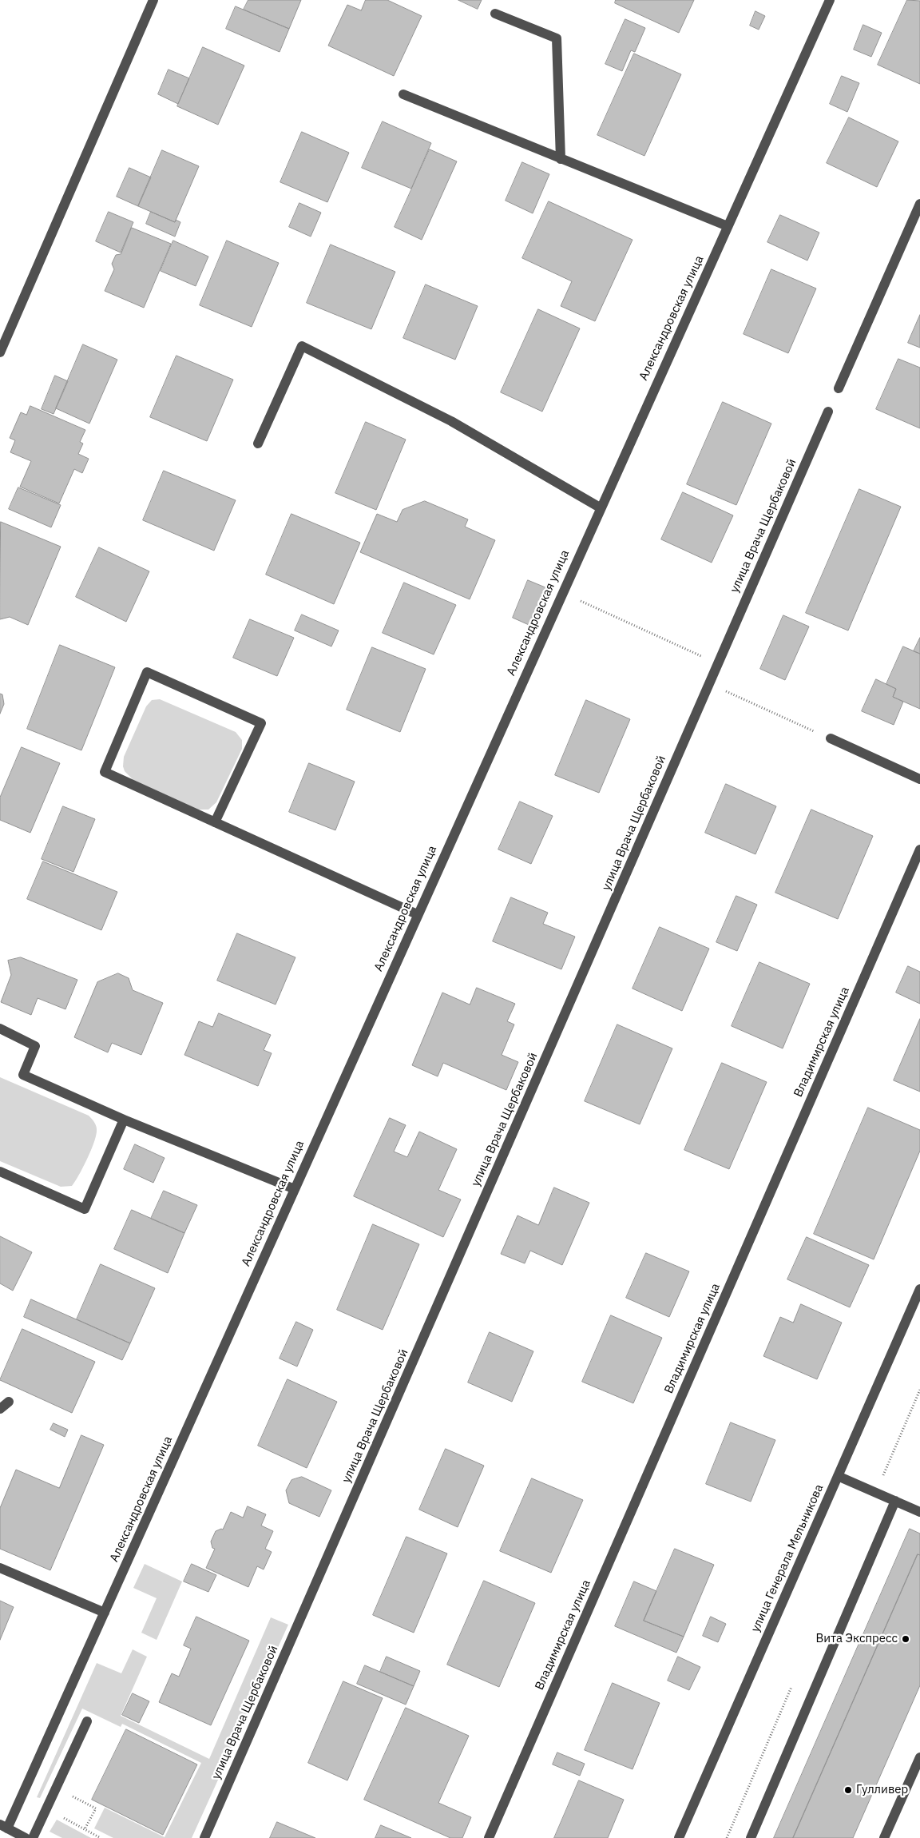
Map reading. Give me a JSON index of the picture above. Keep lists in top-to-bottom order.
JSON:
{
  "streets": {
    "street": [
      "Александровская улица",
      "улица Врача Щербаковой",
      "Владимирская улица",
      "улица Генерала Мельникова"
    ]
  },
  "places": ["Вита Экспресс", "Гулливер"]
}
